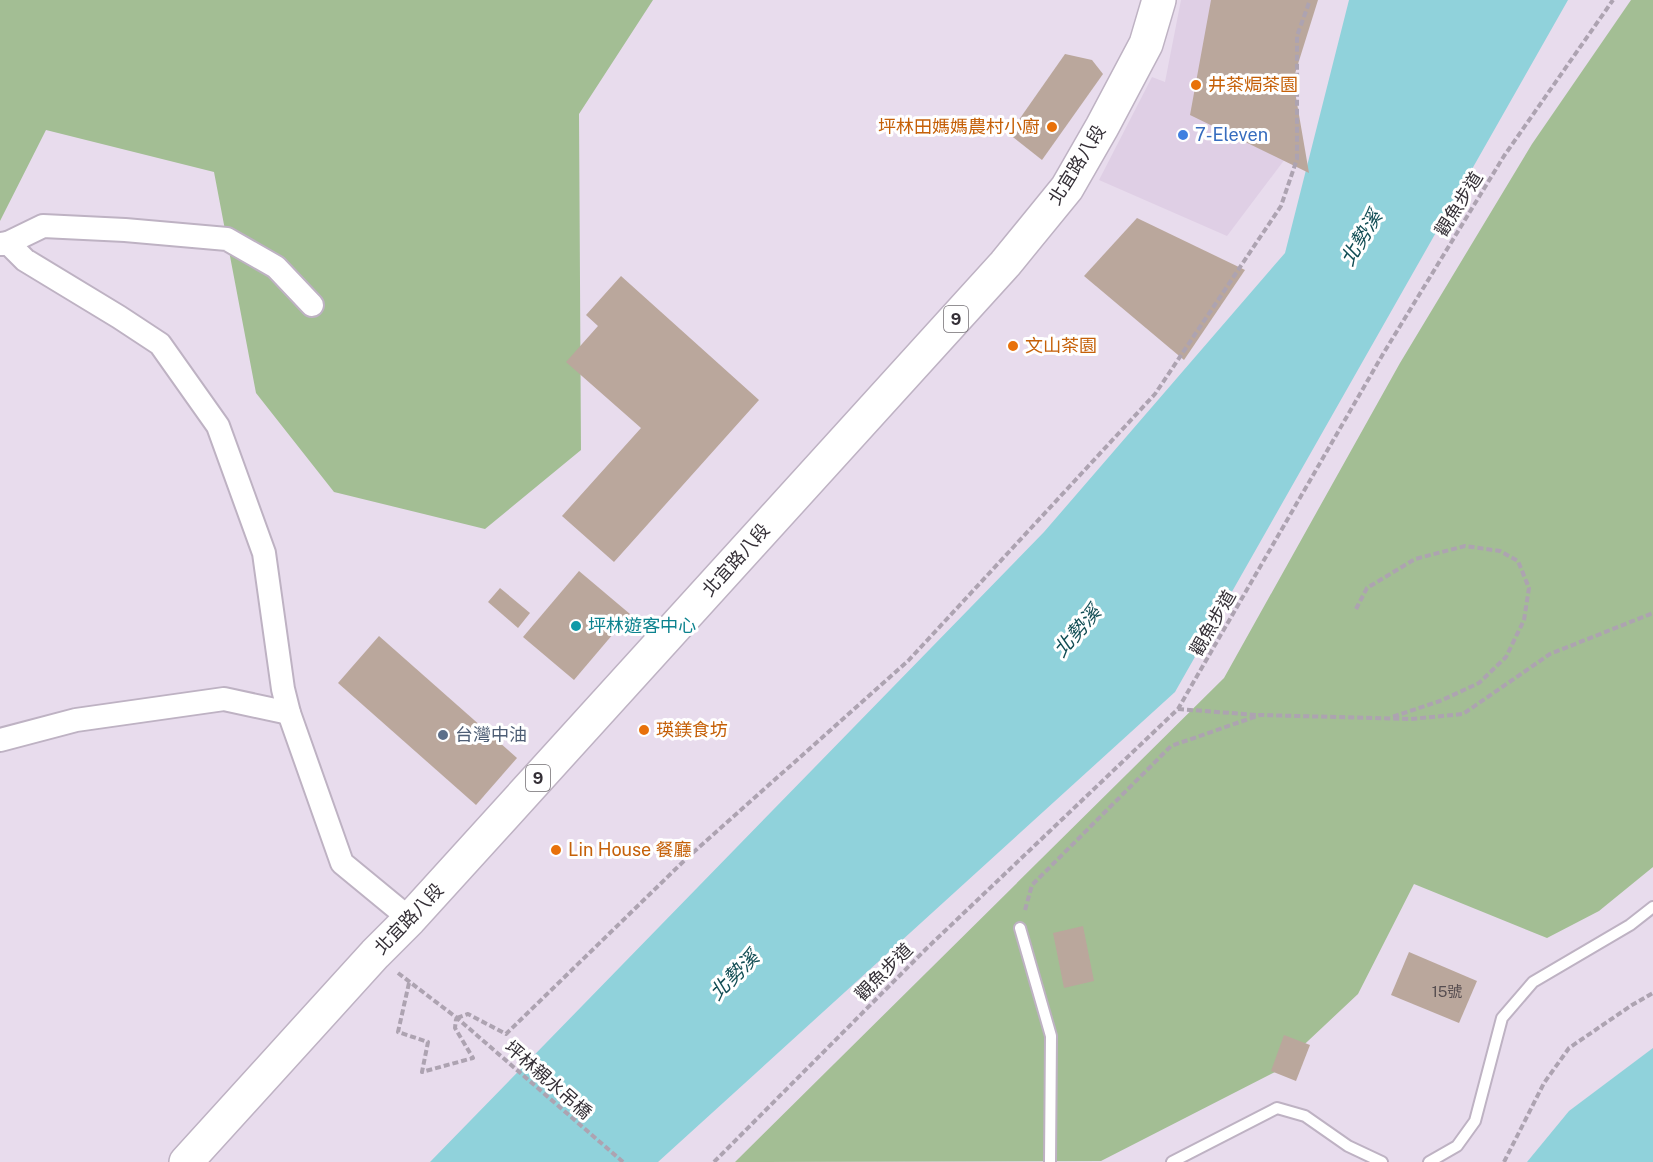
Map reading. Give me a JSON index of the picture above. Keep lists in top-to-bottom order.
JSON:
{
  "streets": {
    "main road": ["北宜路八段", "9"],
    "path": ["觀魚步道", "坪林親水吊橋"]
  },
  "crossings": [
    ["北宜路八段", "坪林親水吊橋"]
  ],
  "water": ["北勢溪"],
  "places": [
    "井茶焗茶園",
    "坪林田媽媽農村小廚",
    "7-Eleven",
    "文山茶園",
    "坪林遊客中心",
    "瑛鎂食坊",
    "台灣中油",
    "Lin House 餐廳"
  ],
  "house_numbers": ["15號"]
}
